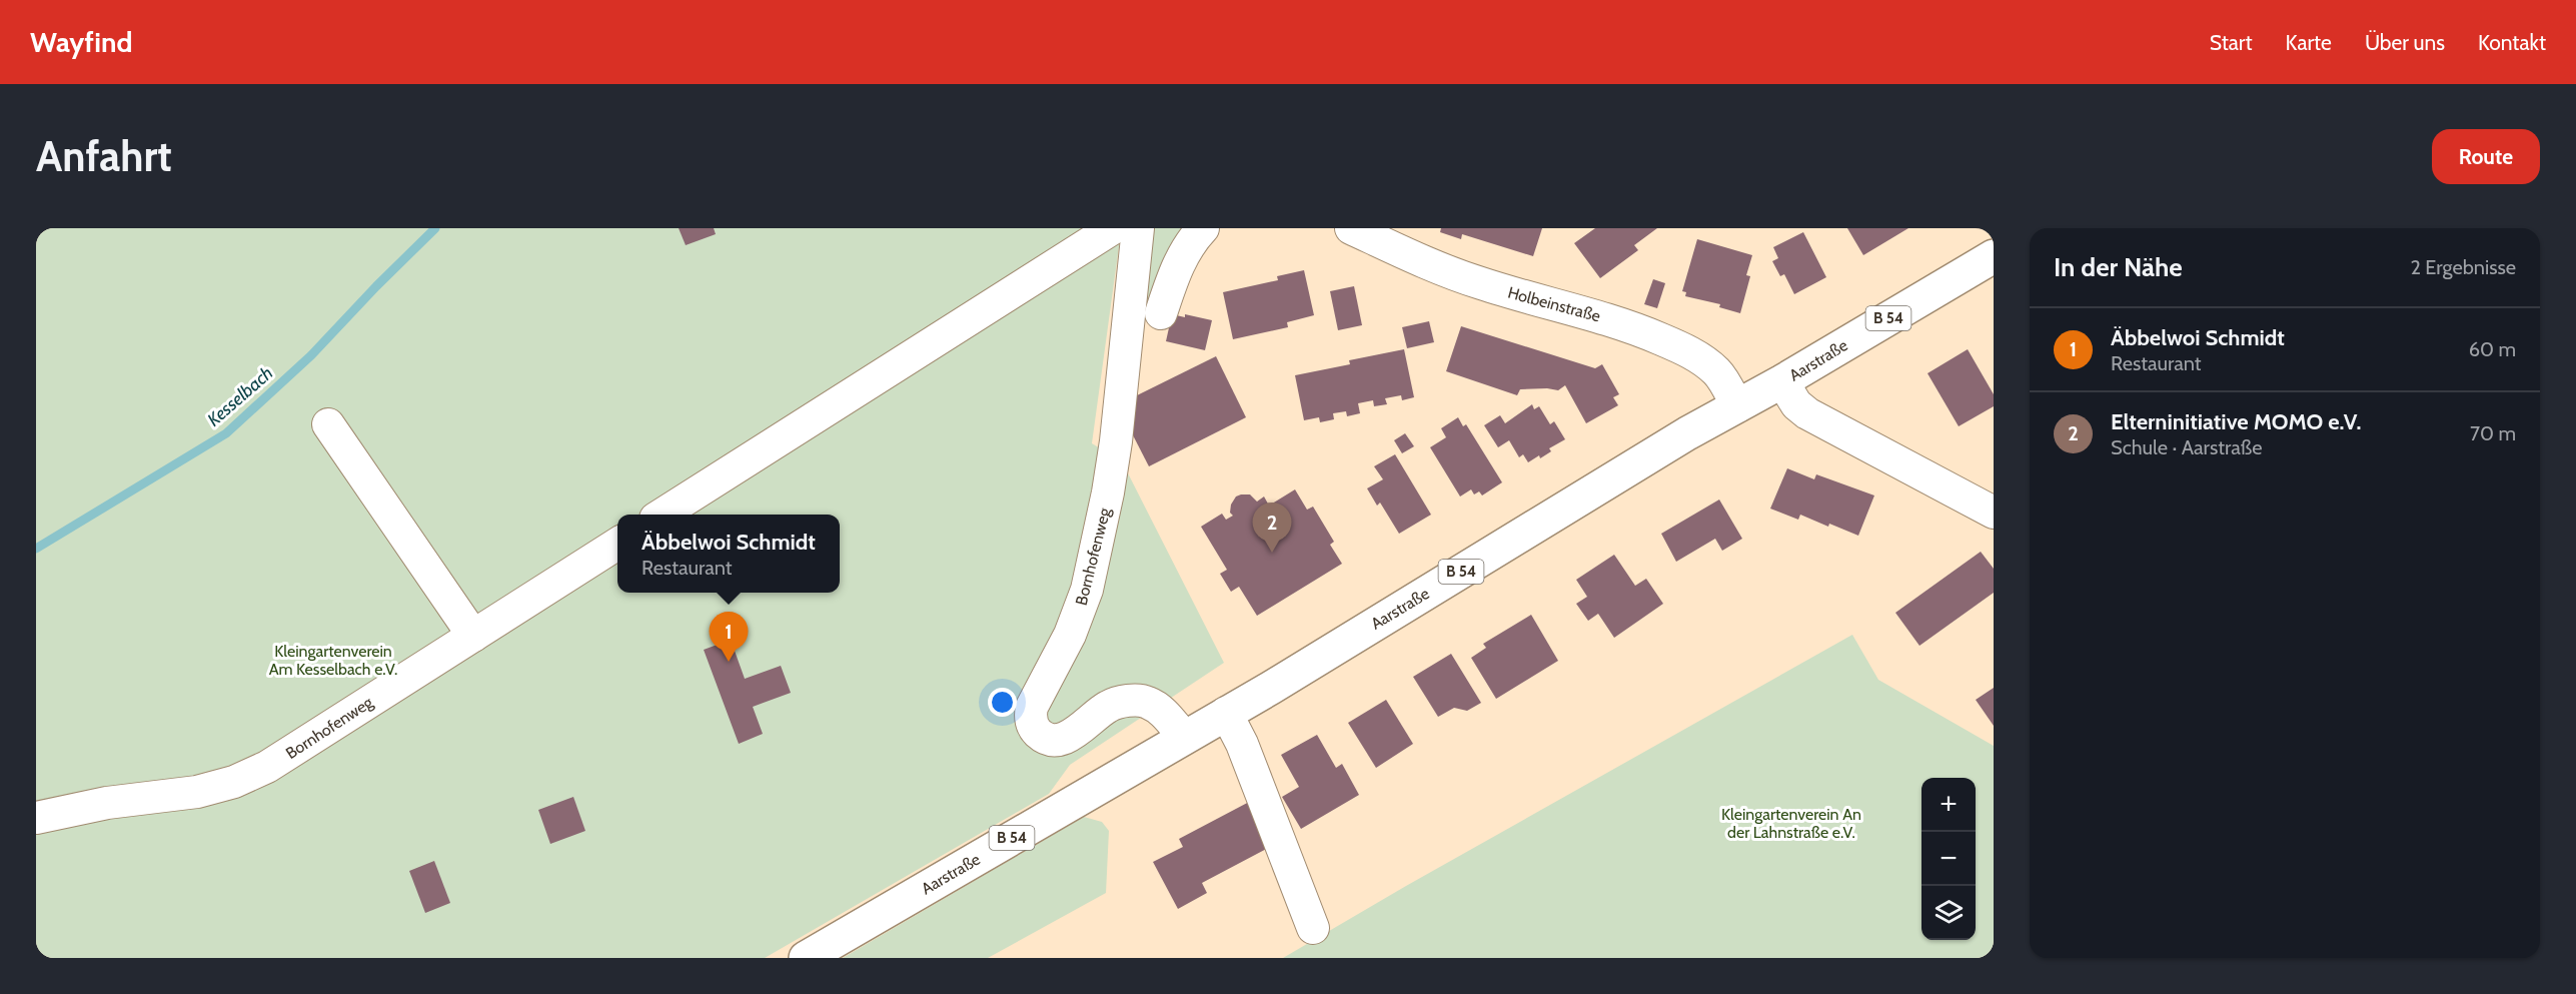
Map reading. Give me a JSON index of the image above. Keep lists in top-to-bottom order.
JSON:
{
  "streets": {
    "main road": ["B 54", "Aarstraße"],
    "street": ["Holbeinstraße", "Bornhofenweg"]
  },
  "crossings": [
    ["Holbeinstraße", "Aarstraße"],
    ["Aarstraße", "Bornhofenweg"]
  ],
  "water": ["Kesselbach"],
  "parks": ["Kleingartenverein Am Kesselbach e.V.", "Kleingartenverein An der Lahnstraße e.V."],
  "page": {
    "header": "Wayfind",
    "nav": [
      "Start",
      "Karte",
      "Über uns",
      "Kontakt"
    ],
    "buttons": "Route",
    "title": "Anfahrt",
    "heading": ["In der Nähe", "2 Ergebnisse"],
    "list": [
      {
        "mark": "1",
        "name": "Äbbelwoi Schmidt",
        "note": "Restaurant",
        "value": "60 m"
      },
      {
        "mark": "2",
        "name": "Elterninitiative MOMO e.V.",
        "note": "Schule · Aarstraße",
        "value": "70 m"
      }
    ],
    "pins": ["2", "1"],
    "popup": ["Äbbelwoi Schmidt", "Restaurant"],
    "map_buttons": ["+", "−"]
  }
}
